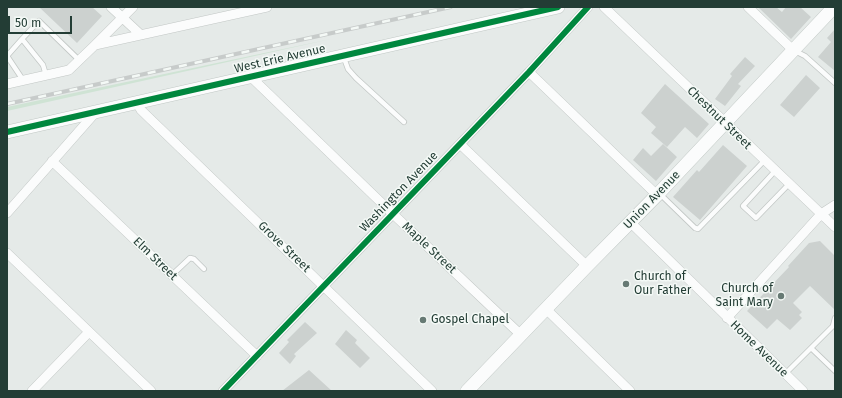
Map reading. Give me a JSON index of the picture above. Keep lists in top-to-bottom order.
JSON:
{
  "streets": {
    "street": [
      "West Erie Avenue",
      "Chestnut Street",
      "Washington Avenue",
      "Union Avenue",
      "Grove Street",
      "Maple Street",
      "Elm Street",
      "Home Avenue"
    ]
  },
  "crossings": [
    ["West Erie Avenue", "Grove Street"],
    ["West Erie Avenue", "Maple Street"],
    ["Chestnut Street", "Union Avenue"],
    ["Washington Avenue", "Grove Street"],
    ["Washington Avenue", "Maple Street"],
    ["Washington Avenue", "Elm Street"],
    ["Union Avenue", "Maple Street"],
    ["Union Avenue", "Home Avenue"]
  ],
  "places": ["Church of Our Father", "Church of Saint Mary", "Gospel Chapel"],
  "scale_bar": "50 m"
}
